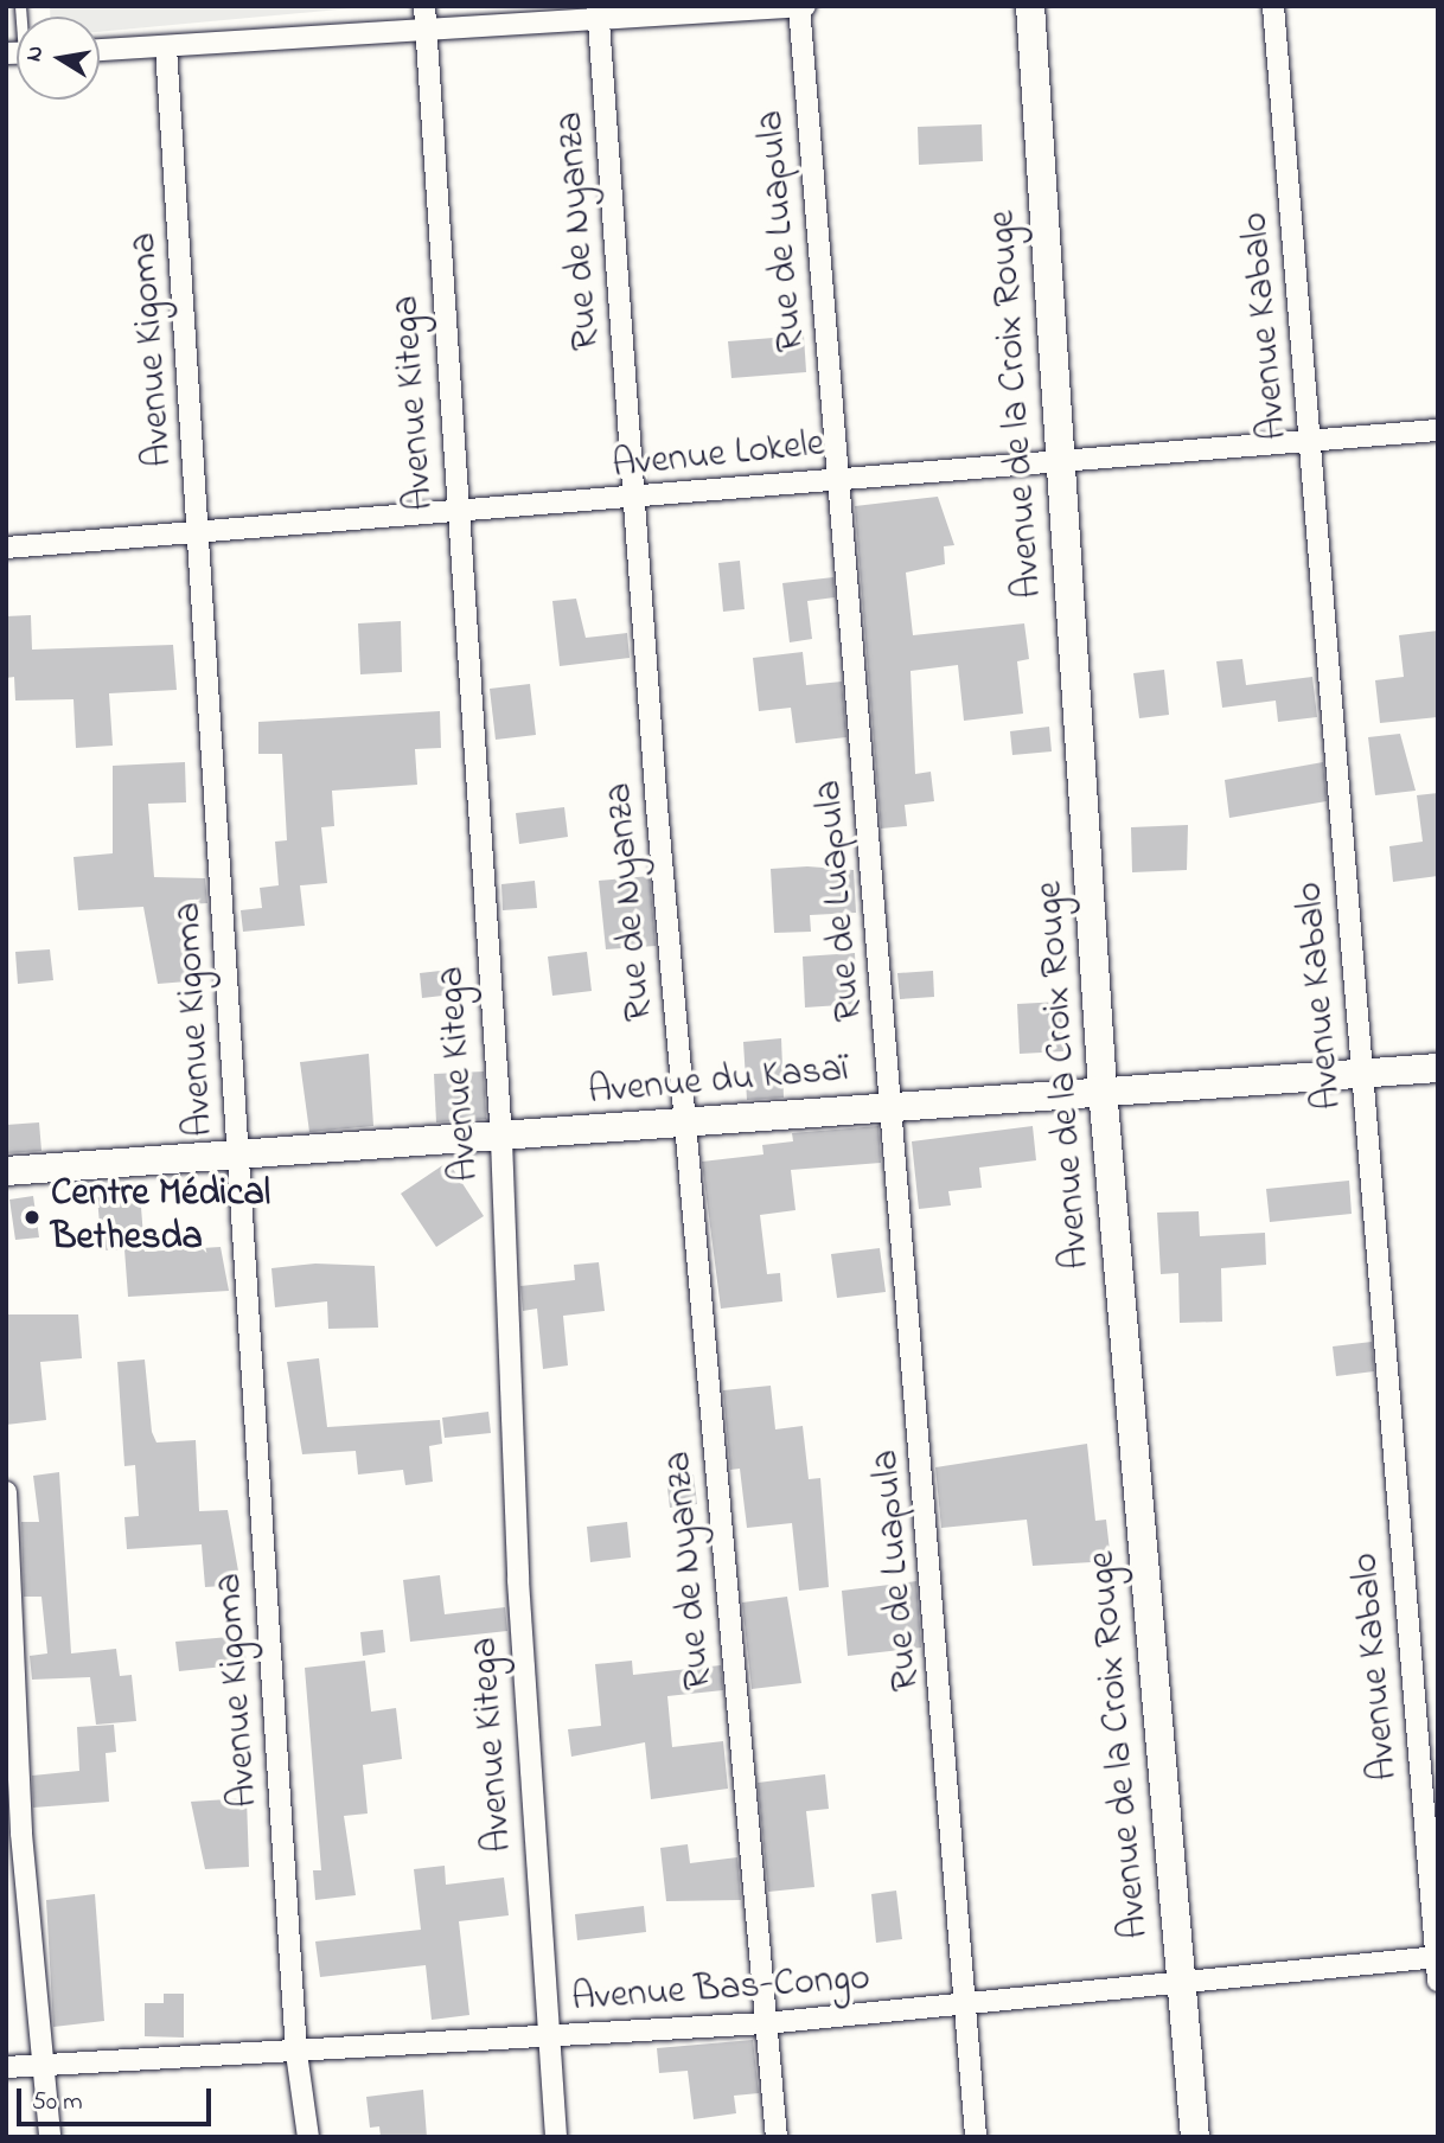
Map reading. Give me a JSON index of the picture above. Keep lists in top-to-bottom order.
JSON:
{
  "streets": {
    "street": [
      "Rue de Nyanza",
      "Rue de Luapula",
      "Avenue Kabalo",
      "Avenue Kigoma",
      "Avenue Kitega",
      "Avenue de la Croix Rouge",
      "Avenue Lokele",
      "Avenue du Kasaï",
      "Avenue Bas-Congo"
    ]
  },
  "crossings": [
    ["Rue de Nyanza", "Avenue Lokele"],
    ["Rue de Nyanza", "Avenue du Kasaï"],
    ["Rue de Nyanza", "Avenue Bas-Congo"],
    ["Rue de Luapula", "Avenue Lokele"],
    ["Rue de Luapula", "Avenue du Kasaï"],
    ["Rue de Luapula", "Avenue Bas-Congo"],
    ["Avenue Kabalo", "Avenue Lokele"],
    ["Avenue Kabalo", "Avenue du Kasaï"],
    ["Avenue Kabalo", "Avenue Bas-Congo"],
    ["Avenue Kigoma", "Avenue Lokele"],
    ["Avenue Kigoma", "Avenue du Kasaï"],
    ["Avenue Kigoma", "Avenue Bas-Congo"],
    ["Avenue Kitega", "Avenue Lokele"],
    ["Avenue Kitega", "Avenue du Kasaï"],
    ["Avenue Kitega", "Avenue Bas-Congo"],
    ["Avenue de la Croix Rouge", "Avenue Lokele"],
    ["Avenue de la Croix Rouge", "Avenue du Kasaï"],
    ["Avenue de la Croix Rouge", "Avenue Bas-Congo"]
  ],
  "places": ["Centre Médical Bethesda"],
  "scale_bar": "50 m",
  "north": "left"
}
